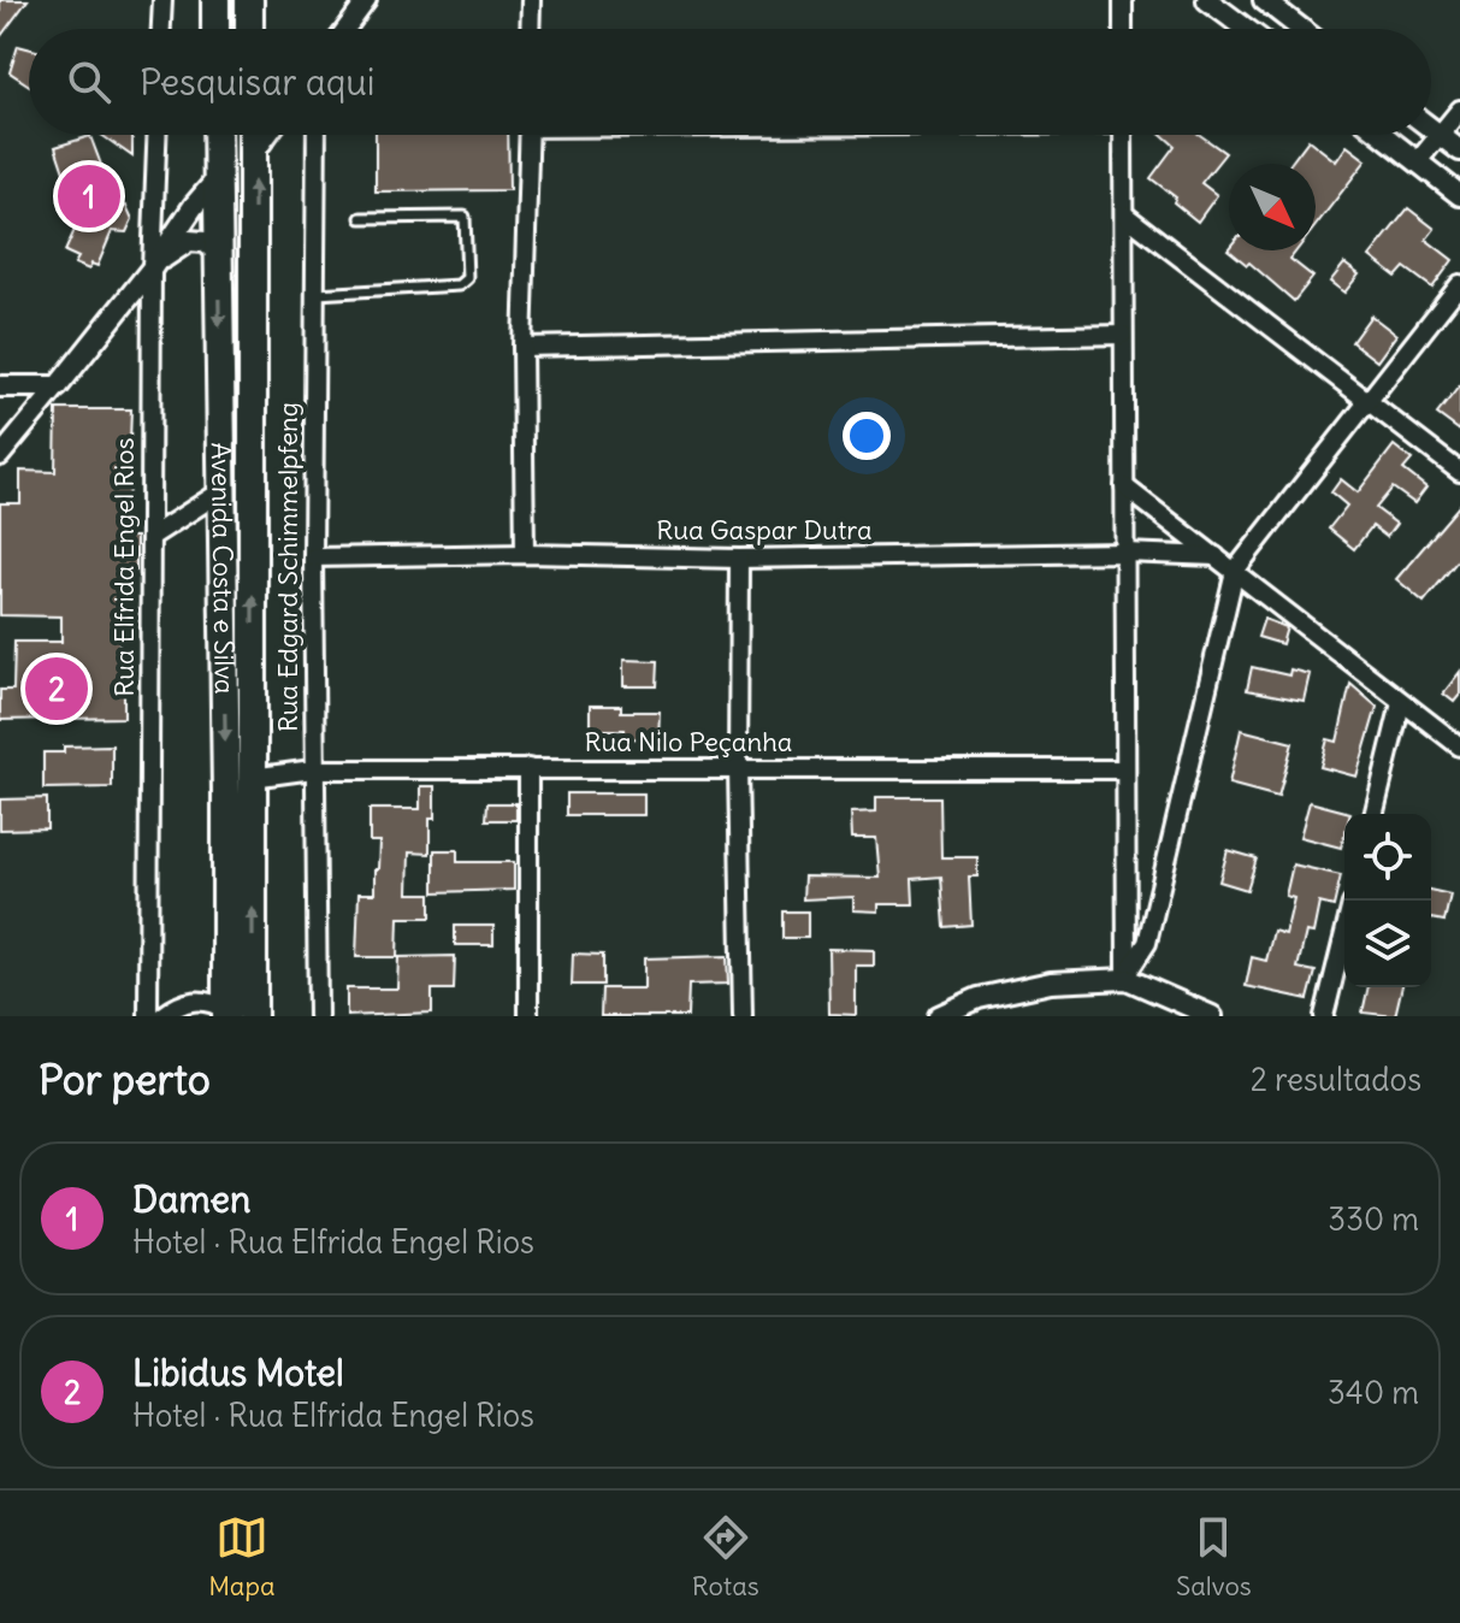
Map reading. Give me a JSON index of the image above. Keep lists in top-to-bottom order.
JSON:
{
  "streets": {
    "main road": ["Avenida Costa e Silva"],
    "street": [
      "Rua Gaspar Dutra",
      "Rua Elfrida Engel Rios",
      "Rua Edgard Schimmelpfeng",
      "Rua Nilo Peçanha"
    ]
  },
  "crossings": [
    ["Rua Gaspar Dutra", "Rua Edgard Schimmelpfeng"],
    ["Avenida Costa e Silva", "Rua Nilo Peçanha"],
    ["Rua Edgard Schimmelpfeng", "Rua Nilo Peçanha"]
  ],
  "north": "bottom right",
  "page": {
    "search": "Pesquisar aqui",
    "pins": ["1", "2"],
    "heading": ["Por perto", "2 resultados"],
    "list": [
      {
        "mark": "1",
        "name": "Damen",
        "note": "Hotel · Rua Elfrida Engel Rios",
        "value": "330 m"
      },
      {
        "mark": "2",
        "name": "Libidus Motel",
        "note": "Hotel · Rua Elfrida Engel Rios",
        "value": "340 m"
      }
    ],
    "nav": ["Mapa", "Rotas", "Salvos"]
  }
}
